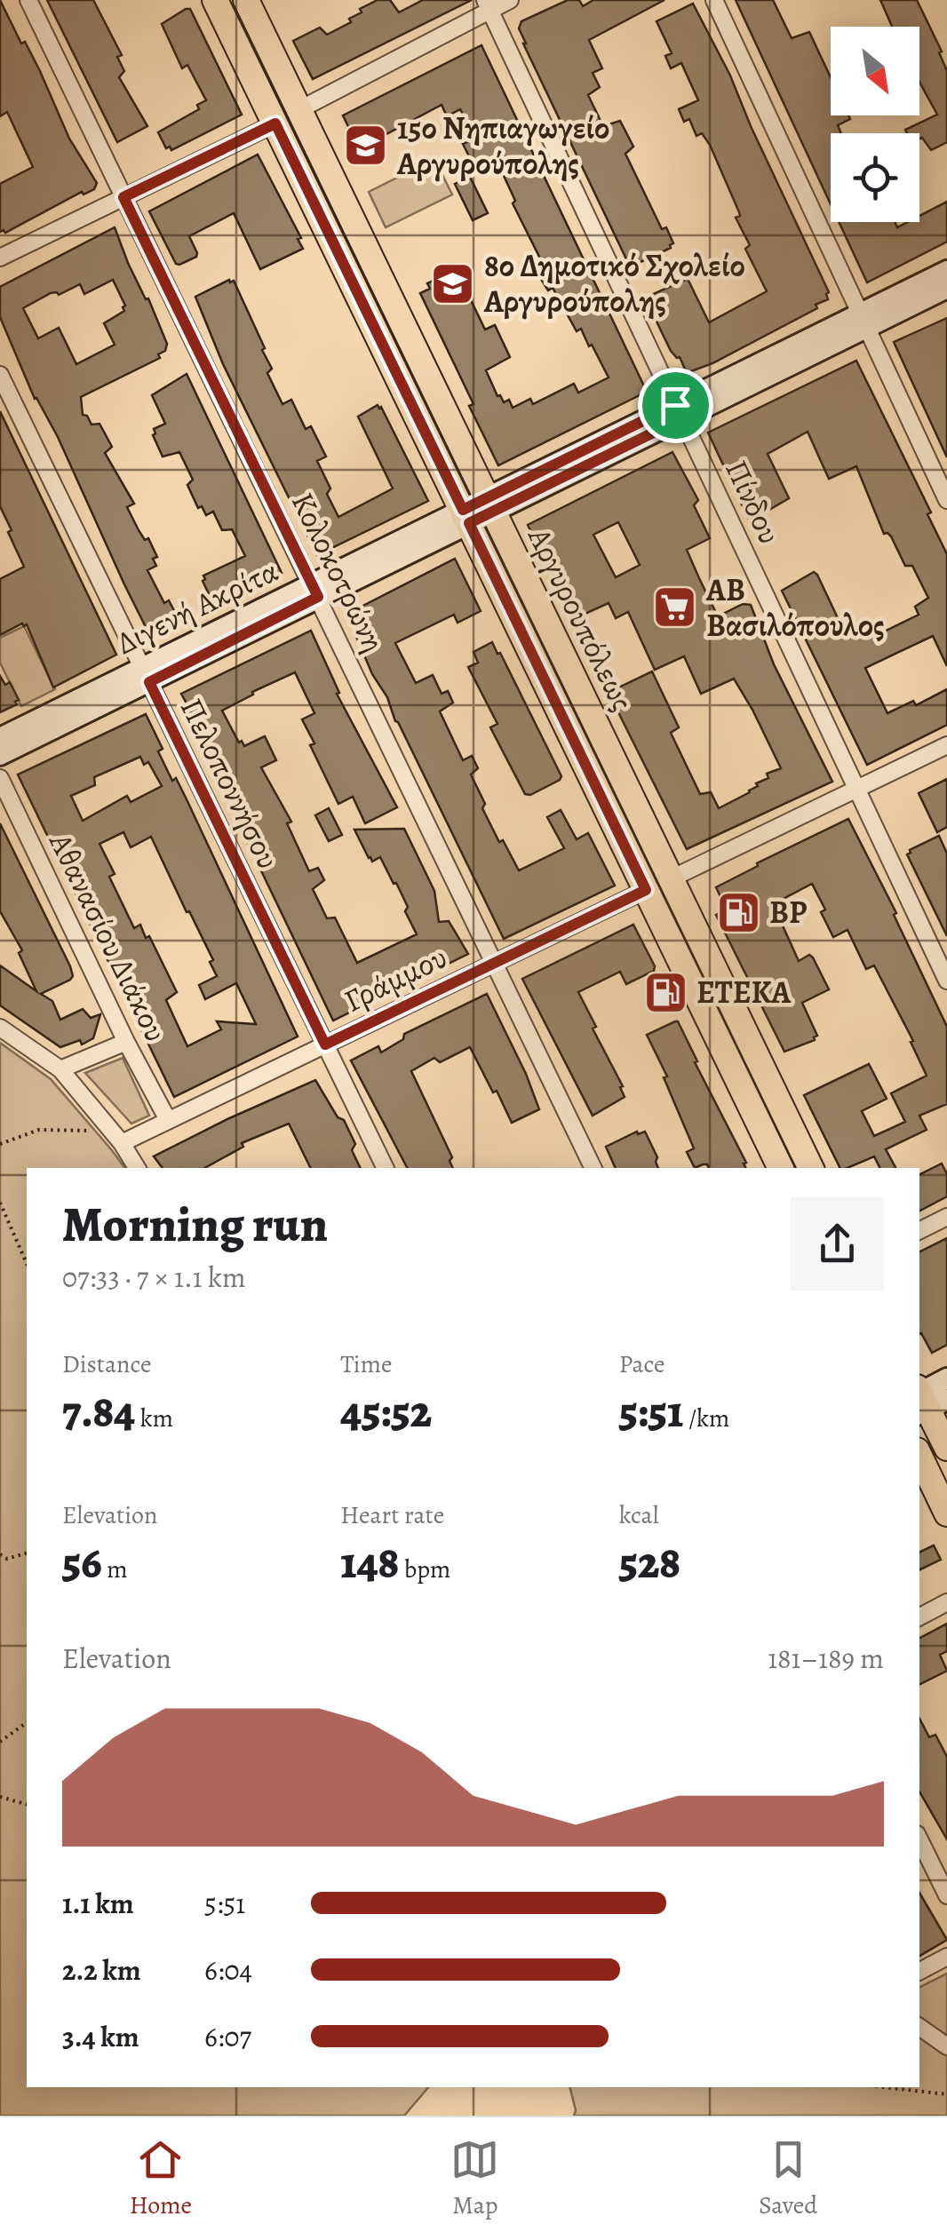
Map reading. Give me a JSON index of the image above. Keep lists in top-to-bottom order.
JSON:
{
  "streets": {
    "main road": ["Αργυρουπόλεως"],
    "street": [
      "Πίνδου",
      "Κολοκοτρώνη",
      "Διγενή Ακρίτα",
      "Πελοποννήσου",
      "Αθανασίου Διάκου",
      "Γράμμου"
    ]
  },
  "crossings": [
    ["Πίνδου", "Διγενή Ακρίτα"],
    ["Κολοκοτρώνη", "Διγενή Ακρίτα"],
    ["Κολοκοτρώνη", "Γράμμου"],
    ["Διγενή Ακρίτα", "Αργυρουπόλεως"],
    ["Διγενή Ακρίτα", "Πελοποννήσου"],
    ["Αργυρουπόλεως", "Γράμμου"],
    ["Πελοποννήσου", "Γράμμου"],
    ["Αθανασίου Διάκου", "Γράμμου"]
  ],
  "places": {
    "school or university": ["15ο Νηπιαγωγείο Αργυρούπολης", "8ο Δημοτικό Σχολείο Αργυρούπολης"],
    "supermarket": ["ΑΒ Βασιλόπουλος"],
    "fuel station": ["BP", "ΕΤΕΚΑ"]
  },
  "north": "bottom right",
  "page": {
    "heading": ["Morning run", "07:33 · 7 × 1.1 km"],
    "stats": [
      ["Distance", "7.84 km"],
      ["Time", "45:52"],
      ["Pace", "5:51 /km"],
      ["Elevation", "56 m"],
      ["Heart rate", "148 bpm"],
      ["kcal", "528"]
    ],
    "chart": ["Elevation", "181–189 m"],
    "list": [
      {
        "name": "1.1 km",
        "note": "5:51"
      },
      {
        "name": "2.2 km",
        "note": "6:04"
      },
      {
        "name": "3.4 km",
        "note": "6:07"
      }
    ],
    "tabs": ["Home", "Map", "Saved"]
  }
}
